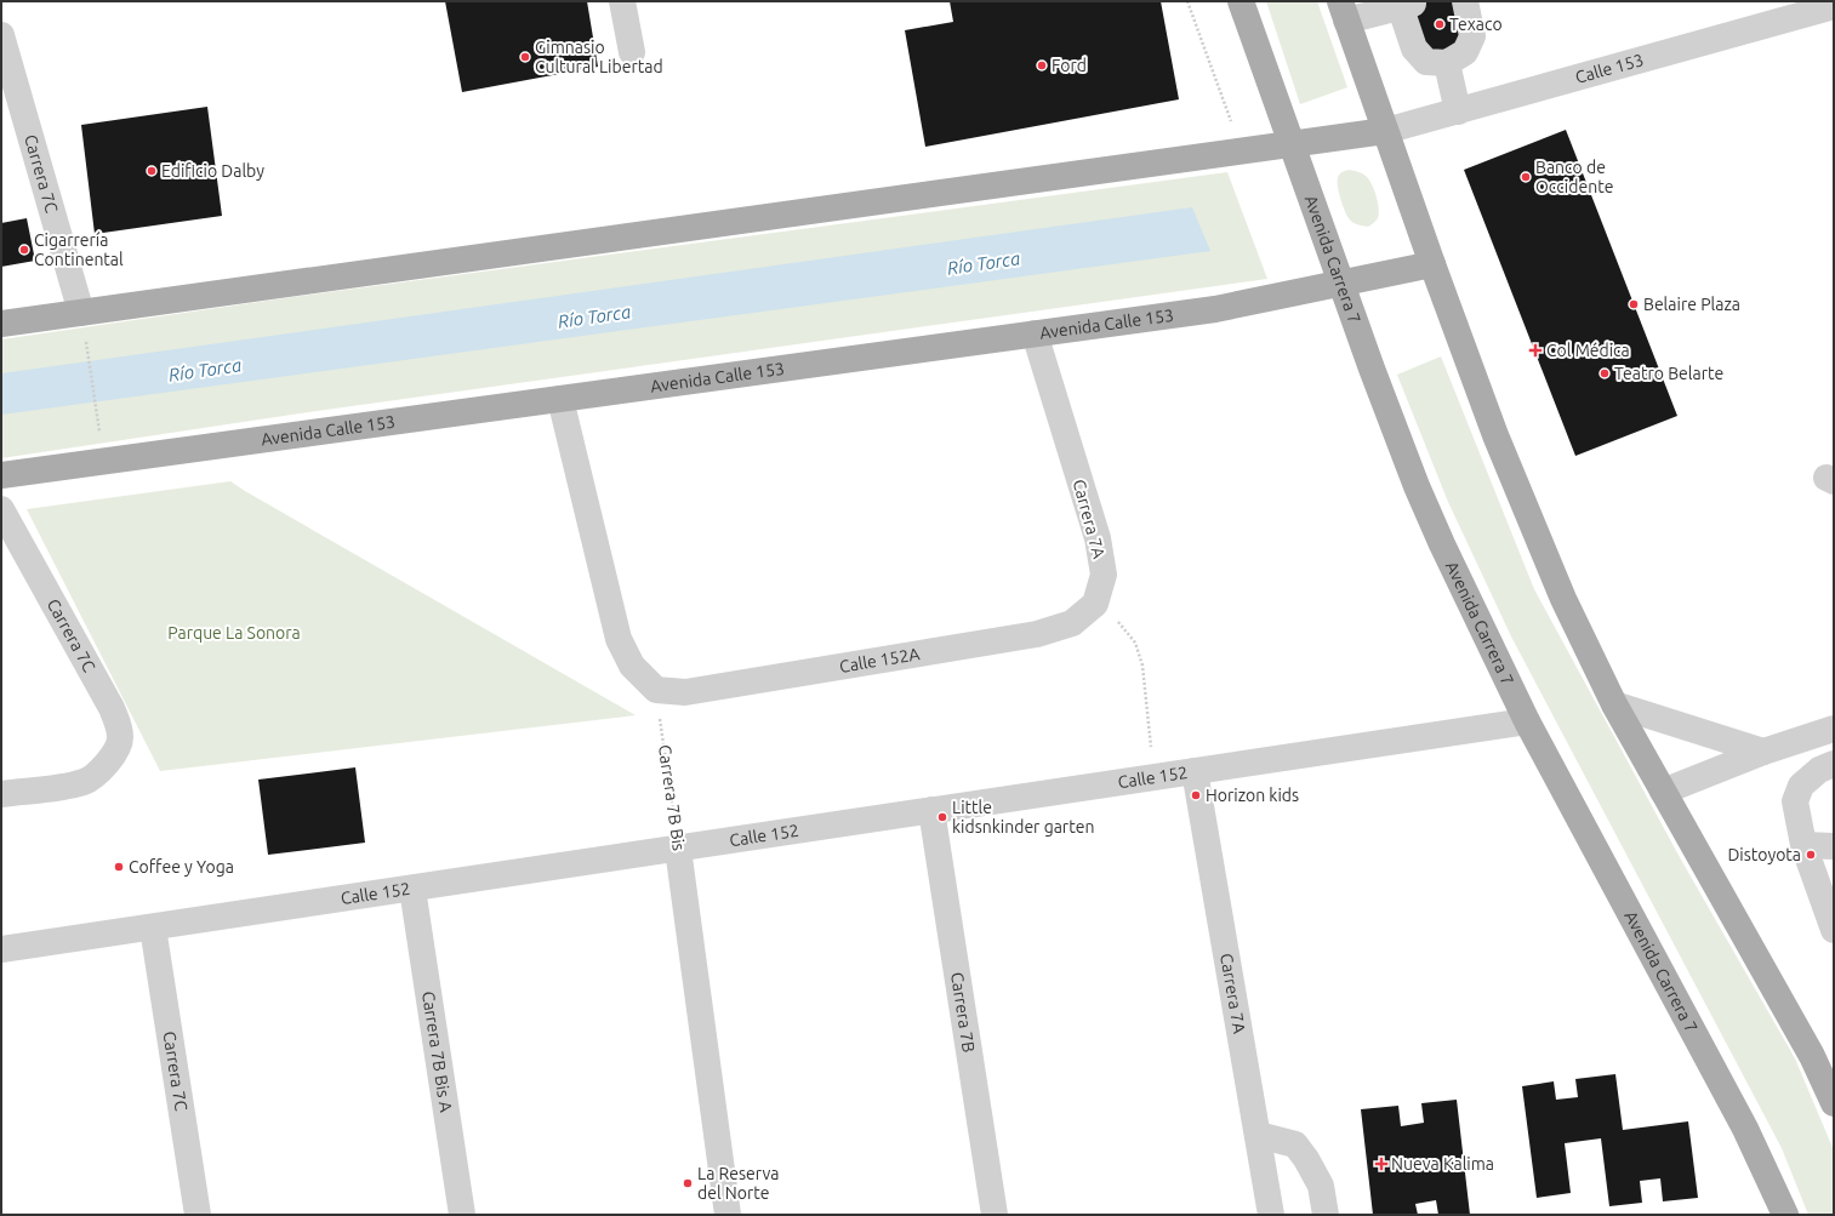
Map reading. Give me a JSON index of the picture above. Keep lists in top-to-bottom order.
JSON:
{
  "streets": {
    "main road": ["Avenida Carrera 7", "Avenida Calle 153"],
    "street": [
      "Calle 153",
      "Carrera 7C",
      "Carrera 7A",
      "Calle 152A",
      "Calle 152",
      "Carrera 7B Bis",
      "Carrera 7B",
      "Carrera 7B Bis A"
    ]
  },
  "crossings": [
    ["Carrera 7C", "Calle 152"],
    ["Avenida Carrera 7", "Avenida Calle 153"],
    ["Avenida Carrera 7", "Calle 152"],
    ["Avenida Calle 153", "Carrera 7A"],
    ["Carrera 7A", "Calle 152A"],
    ["Carrera 7A", "Calle 152"],
    ["Calle 152A", "Carrera 7B Bis"],
    ["Calle 152", "Carrera 7B Bis"],
    ["Calle 152", "Carrera 7B"],
    ["Calle 152", "Carrera 7B Bis A"]
  ],
  "water": ["Río Torca"],
  "parks": ["Parque La Sonora"],
  "places": {
    "other": [
      "Texaco",
      "Gimnasio Cultural Libertad",
      "Ford",
      "Edificio Dalby",
      "Banco de Occidente",
      "Cigarrería Continental",
      "Belaire Plaza",
      "Teatro Belarte",
      "Horizon kids",
      "Little kidsnkinder garten",
      "Distoyota",
      "Coffee y Yoga",
      "La Reserva del Norte"
    ],
    "health": ["Col Médica", "Nueva Kalima"]
  }
}
